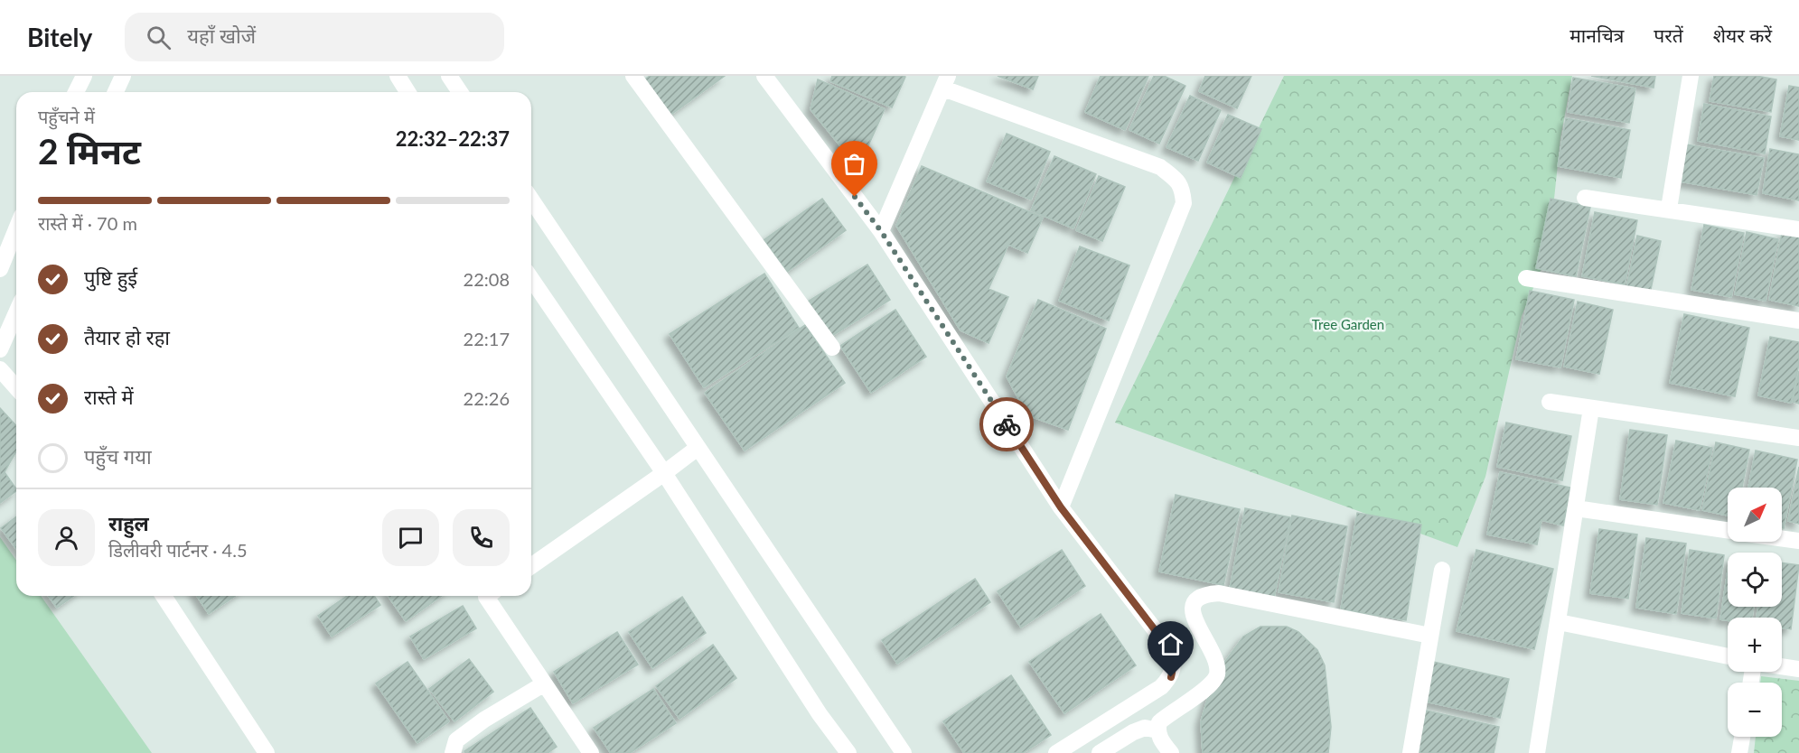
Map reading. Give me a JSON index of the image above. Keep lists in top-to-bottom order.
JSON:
{
  "parks": ["Tree Garden"],
  "north": "top right",
  "page": {
    "header": "Bitely",
    "search": "यहाँ खोजें",
    "nav": ["मानचित्र", "परतें", "शेयर करें"],
    "heading": ["2 मिनट", "पहुँचने में", "22:32–22:37"],
    "panel": ["राहुल", "डिलीवरी पार्टनर · 4.5"],
    "bar": "रास्ते में · 70 m",
    "list": [
      ["पुष्टि हुई", "22:08"],
      ["तैयार हो रहा", "22:17"],
      ["रास्ते में", "22:26"],
      "पहुँच गया"
    ],
    "map_buttons": ["+", "−"]
  }
}
